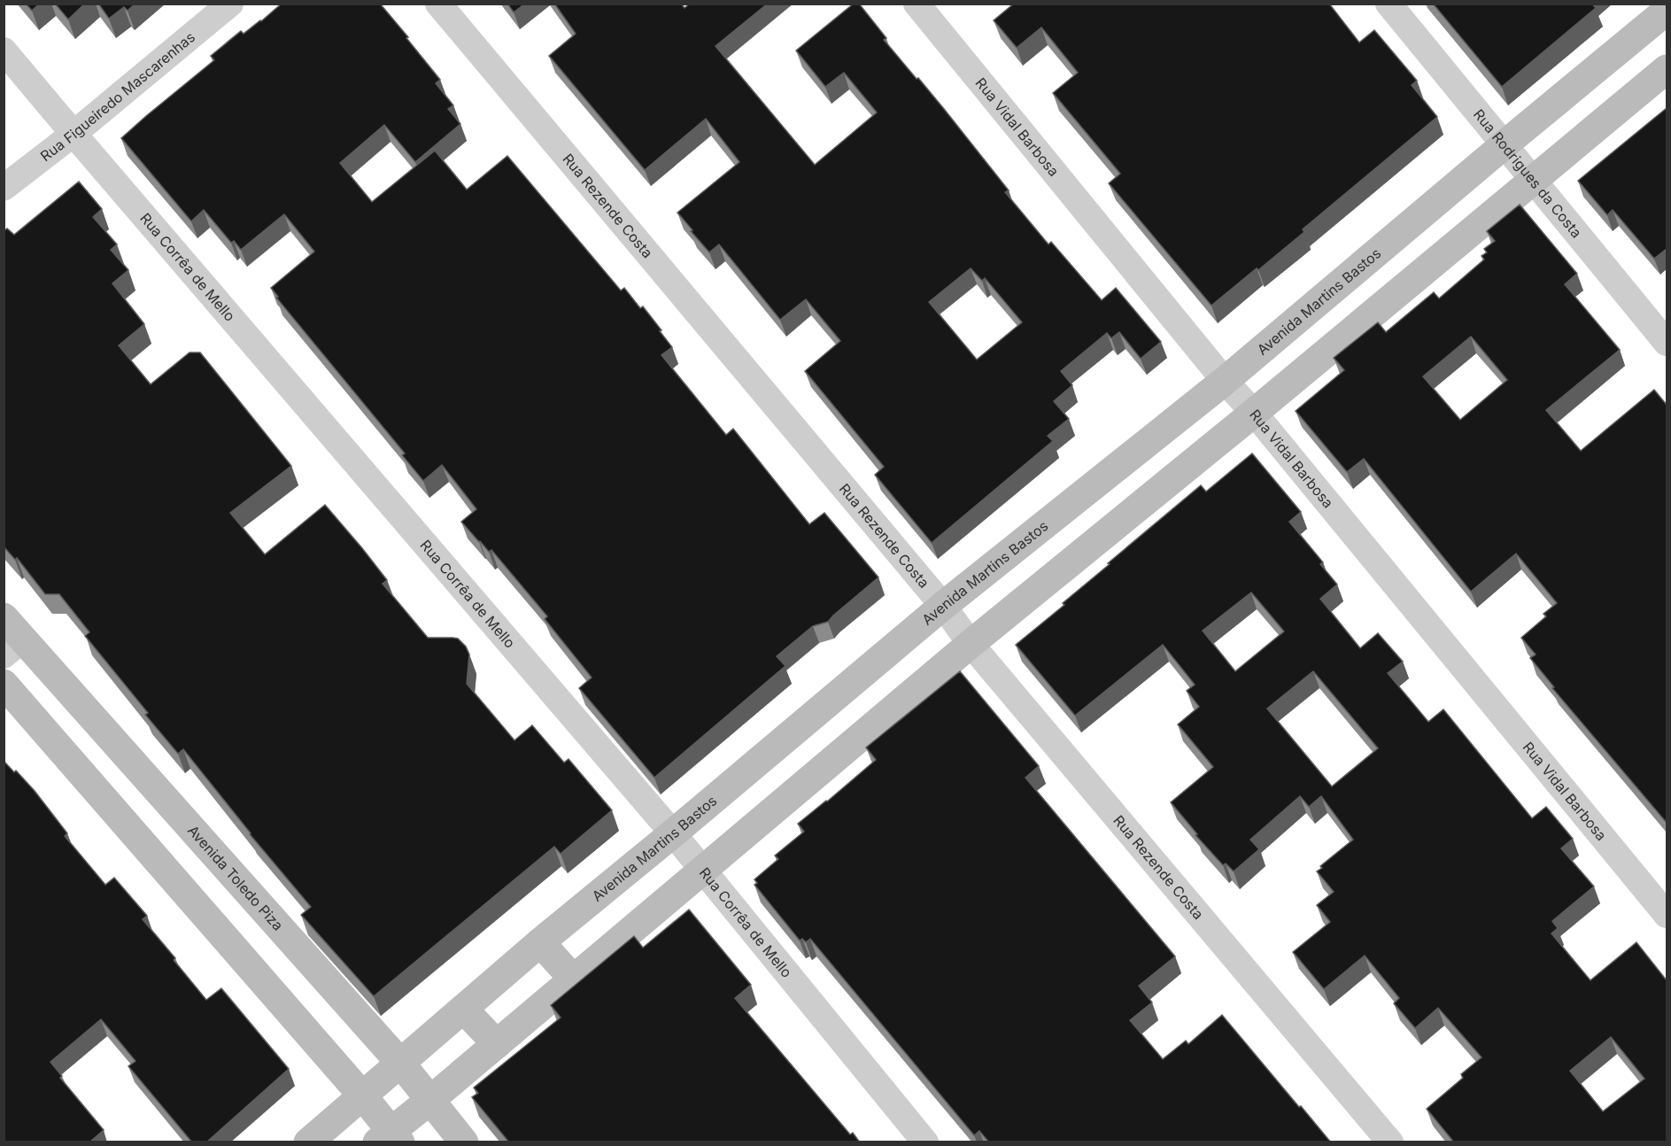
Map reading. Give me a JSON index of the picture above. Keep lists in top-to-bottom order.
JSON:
{
  "streets": {
    "street": [
      "Rua Figueiredo Mascarenhas",
      "Rua Vidal Barbosa",
      "Rua Rodrigues da Costa",
      "Rua Rezende Costa",
      "Rua Corrêa de Mello",
      "Avenida Martins Bastos",
      "Avenida Toledo Piza"
    ]
  },
  "crossings": [
    ["Rua Figueiredo Mascarenhas", "Rua Corrêa de Mello"],
    ["Rua Vidal Barbosa", "Avenida Martins Bastos"],
    ["Rua Rodrigues da Costa", "Avenida Martins Bastos"],
    ["Rua Rezende Costa", "Avenida Martins Bastos"],
    ["Rua Corrêa de Mello", "Avenida Martins Bastos"],
    ["Avenida Martins Bastos", "Avenida Toledo Piza"]
  ]
}
